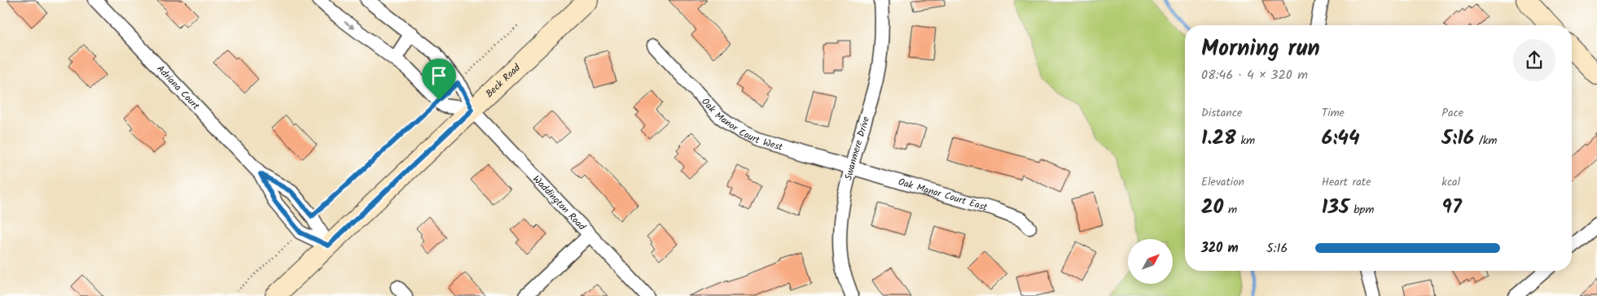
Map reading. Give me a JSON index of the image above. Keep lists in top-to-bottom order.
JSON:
{
  "streets": {
    "main road": ["Beck Road"],
    "street": [
      "Adriana Court",
      "Oak Manor Court West",
      "Swanmere Drive",
      "Oak Manor Court East",
      "Waddington Road"
    ]
  },
  "crossings": [
    ["Beck Road", "Adriana Court"],
    ["Beck Road", "Waddington Road"],
    ["Oak Manor Court West", "Swanmere Drive"],
    ["Oak Manor Court West", "Oak Manor Court East"],
    ["Swanmere Drive", "Oak Manor Court East"]
  ],
  "north": "top right",
  "page": {
    "heading": ["Morning run", "08:46 · 4 × 320 m"],
    "stats": [
      ["Distance", "1.28 km"],
      ["Time", "6:44"],
      ["Pace", "5:16 /km"],
      ["Elevation", "20 m"],
      ["Heart rate", "135 bpm"],
      ["kcal", "97"]
    ],
    "list": [
      {
        "name": "320 m",
        "note": "5:16"
      }
    ]
  }
}
